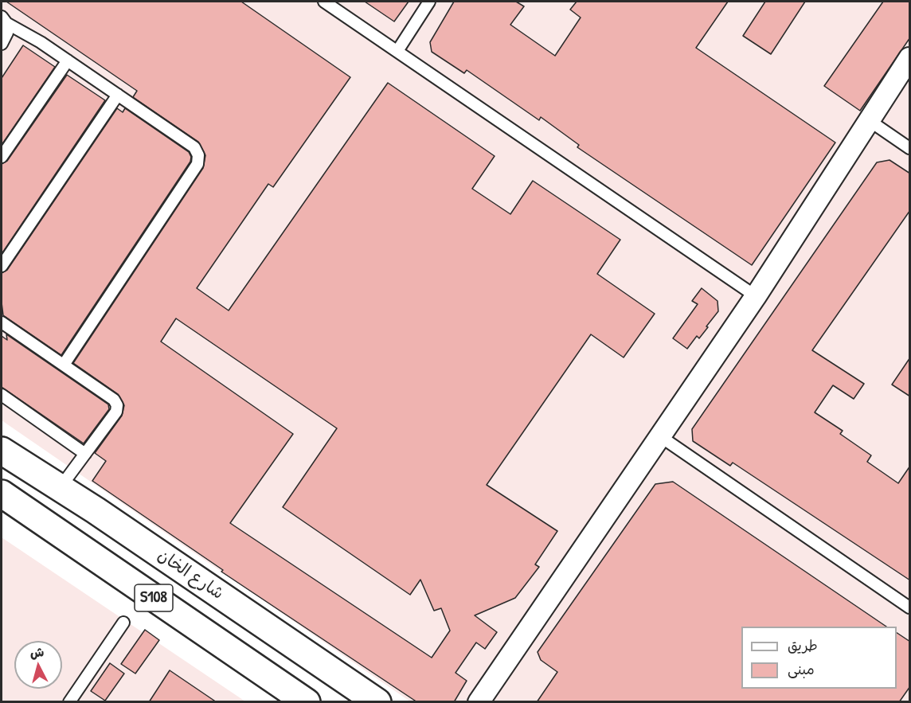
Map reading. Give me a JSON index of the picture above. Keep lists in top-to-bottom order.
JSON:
{
  "streets": {
    "main road": ["شارع الخان", "S108"]
  },
  "legend": ["طريق", "مبنى"],
  "north": "top"
}
